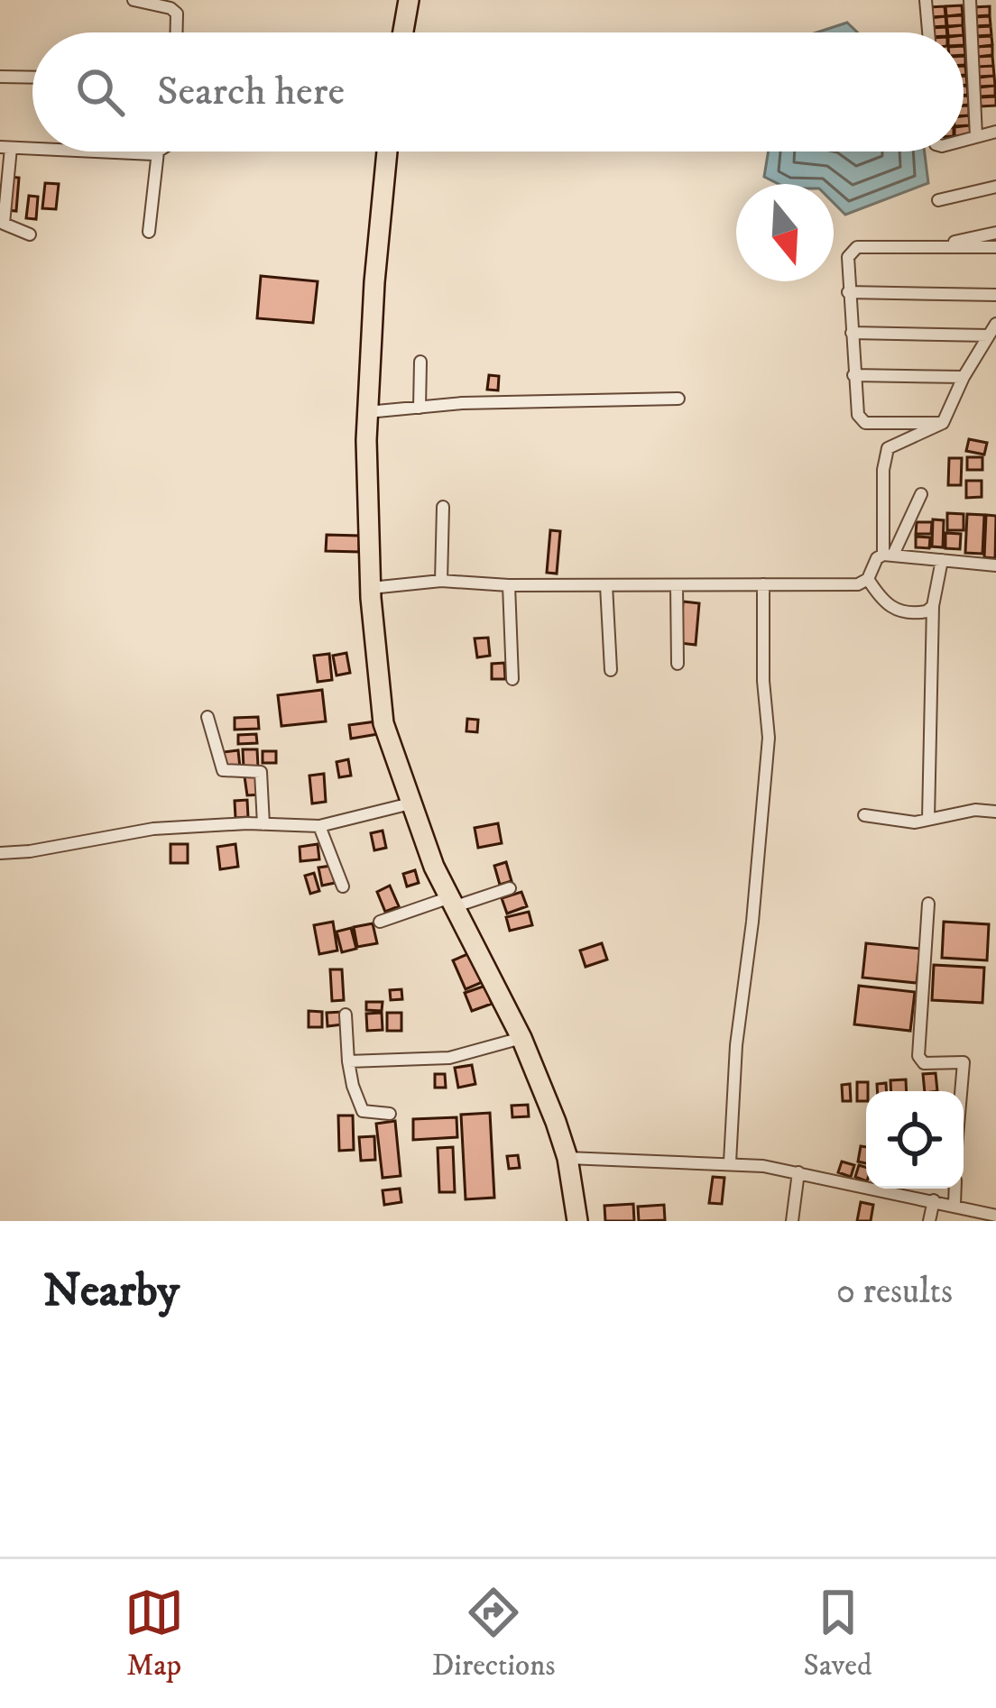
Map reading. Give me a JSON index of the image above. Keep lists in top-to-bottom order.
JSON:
{
  "north": "bottom",
  "page": {
    "search": "Search here",
    "heading": ["Nearby", "0 results"],
    "nav": ["Map", "Directions", "Saved"]
  }
}
